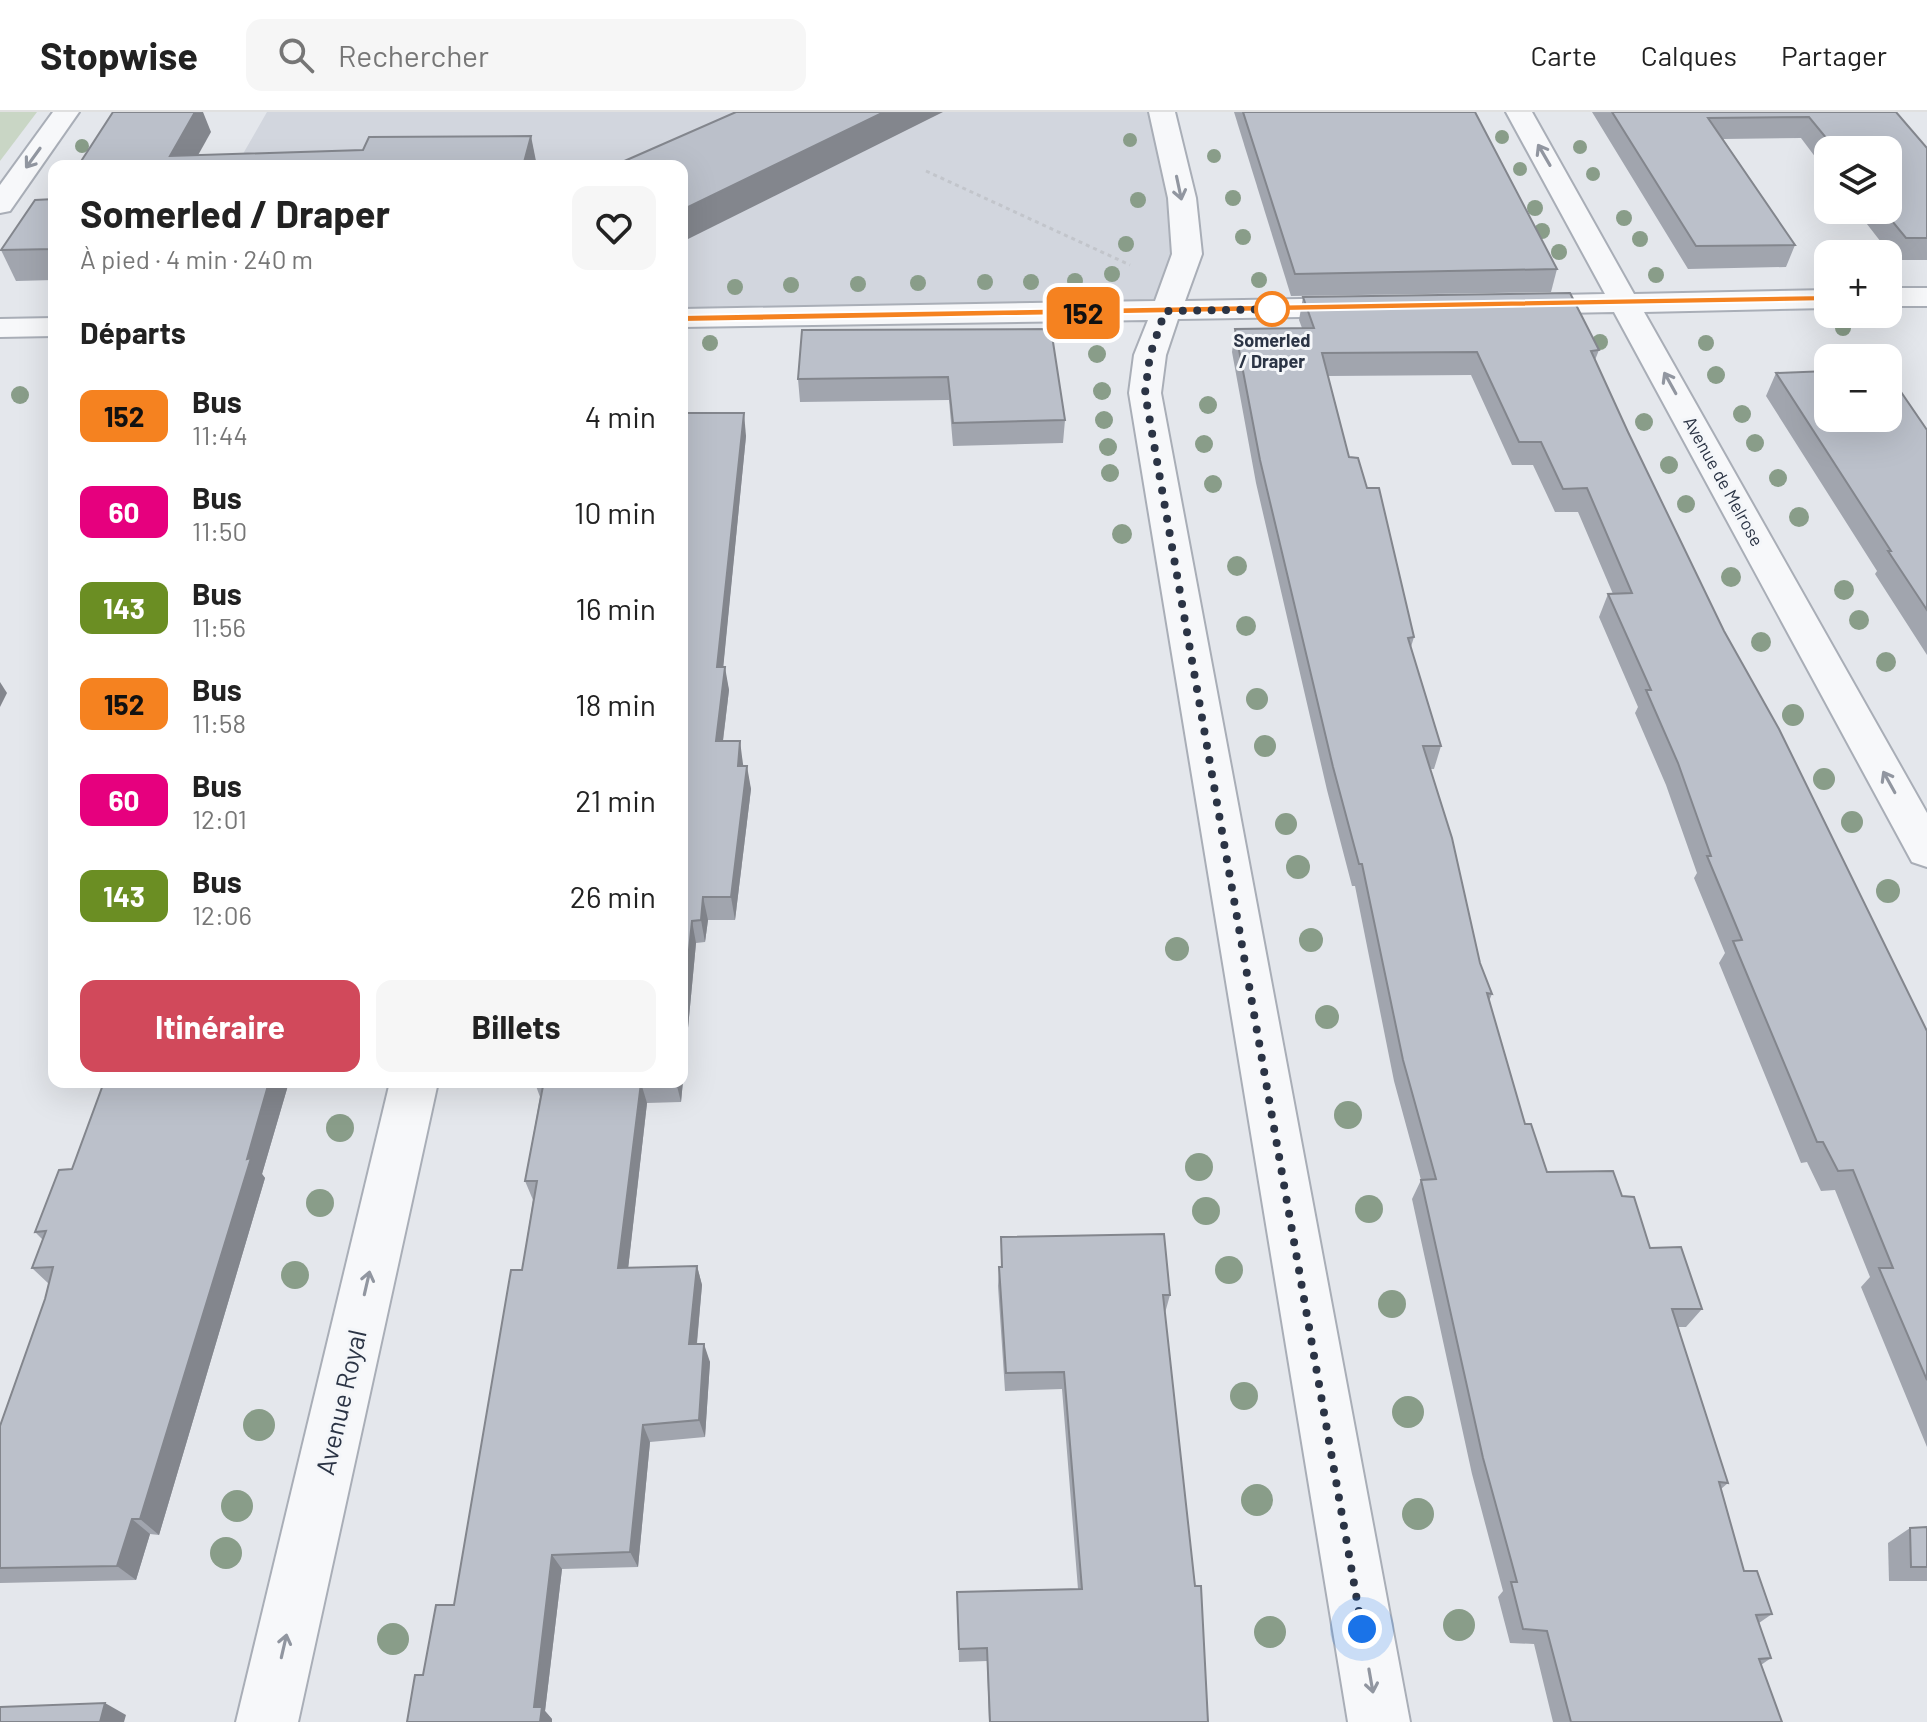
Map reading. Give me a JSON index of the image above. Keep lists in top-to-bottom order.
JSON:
{
  "streets": {
    "street": ["Avenue de Melrose", "Avenue Royal"]
  },
  "one_way": ["Avenue de Melrose", "Avenue Royal"],
  "places": ["Somerled / Draper"],
  "lines": ["bus line 152"],
  "page": {
    "header": "Stopwise",
    "search": "Rechercher",
    "nav": ["Carte", "Calques", "Partager"],
    "on_map": "152",
    "map_buttons": ["+", "−"],
    "heading": [
      ["Somerled / Draper", "À pied · 4 min · 240 m"],
      "Départs"
    ],
    "list": [
      {
        "mark": "152",
        "name": "Bus",
        "note": "11:44",
        "value": "4 min"
      },
      {
        "mark": "60",
        "name": "Bus",
        "note": "11:50",
        "value": "10 min"
      },
      {
        "mark": "143",
        "name": "Bus",
        "note": "11:56",
        "value": "16 min"
      },
      {
        "mark": "152",
        "name": "Bus",
        "note": "11:58",
        "value": "18 min"
      },
      {
        "mark": "60",
        "name": "Bus",
        "note": "12:01",
        "value": "21 min"
      },
      {
        "mark": "143",
        "name": "Bus",
        "note": "12:06",
        "value": "26 min"
      }
    ],
    "buttons": ["Itinéraire", "Billets"]
  }
}
